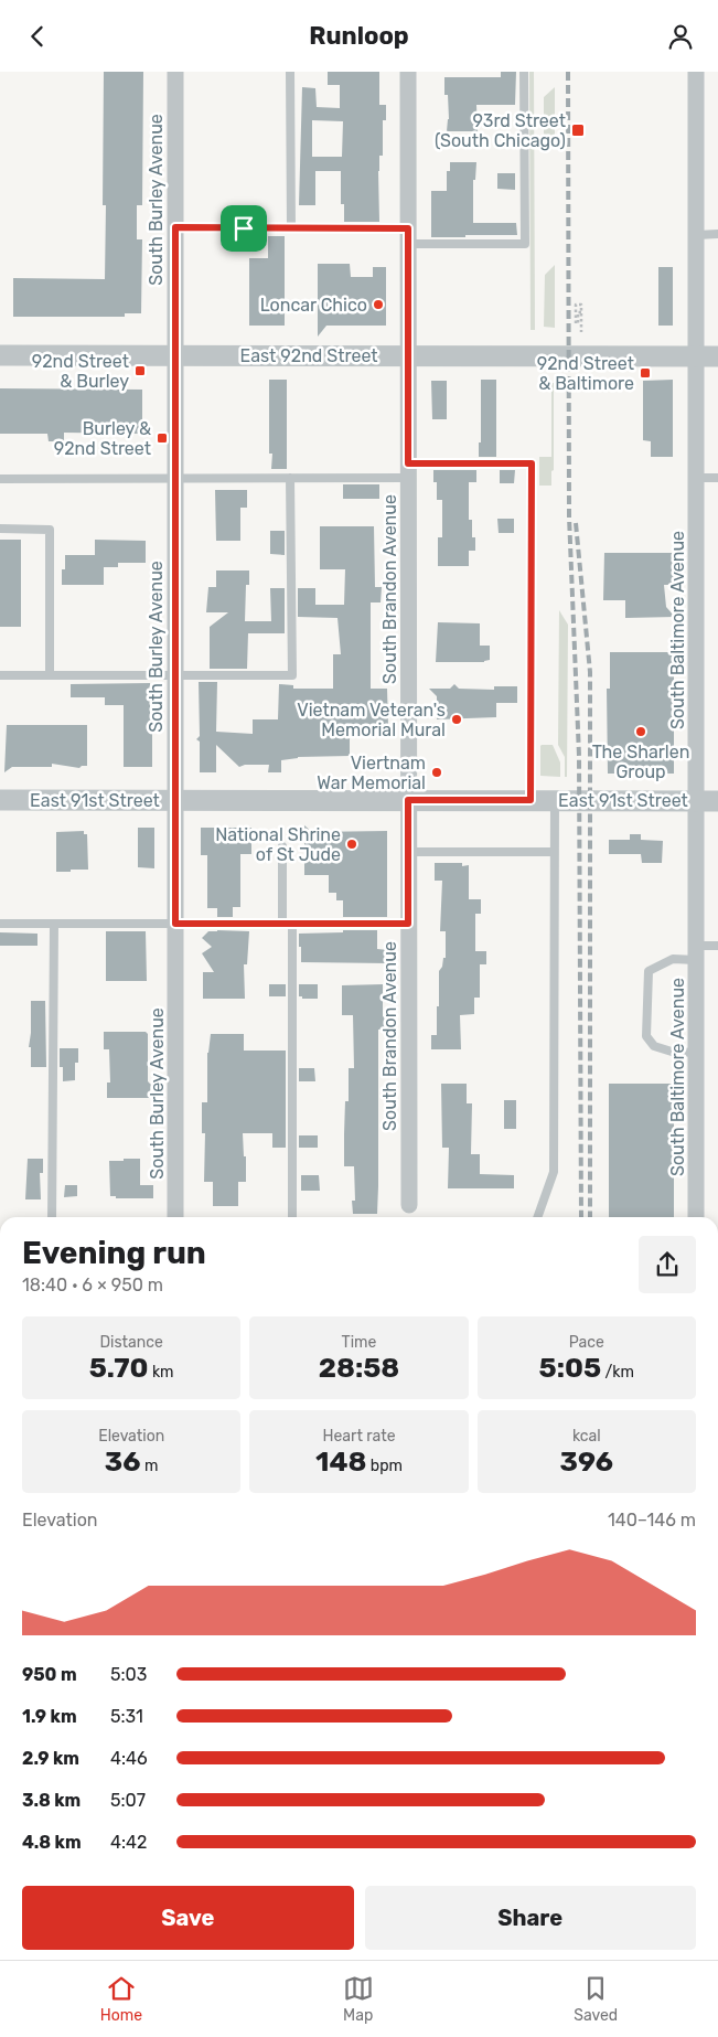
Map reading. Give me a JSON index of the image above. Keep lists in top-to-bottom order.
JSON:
{
  "streets": {
    "street": [
      "South Burley Avenue",
      "East 92nd Street",
      "South Brandon Avenue",
      "South Baltimore Avenue",
      "East 91st Street"
    ]
  },
  "crossings": [
    ["South Burley Avenue", "East 92nd Street"],
    ["South Burley Avenue", "East 91st Street"],
    ["East 92nd Street", "South Brandon Avenue"],
    ["East 92nd Street", "South Baltimore Avenue"],
    ["South Brandon Avenue", "East 91st Street"],
    ["South Baltimore Avenue", "East 91st Street"]
  ],
  "places": {
    "transit": [
      "93rd Street (South Chicago)",
      "92nd Street & Burley",
      "92nd Street & Baltimore",
      "Burley & 92nd Street"
    ],
    "other": [
      "Loncar Chico",
      "Vietnam Veteran's Memorial Mural",
      "The Sharlen Group",
      "Viertnam War Memorial",
      "National Shrine of St Jude"
    ]
  },
  "page": {
    "header": "Runloop",
    "heading": ["Evening run", "18:40 · 6 × 950 m"],
    "stats": [
      ["Distance", "5.70 km"],
      ["Time", "28:58"],
      ["Pace", "5:05 /km"],
      ["Elevation", "36 m"],
      ["Heart rate", "148 bpm"],
      ["kcal", "396"]
    ],
    "chart": ["Elevation", "140–146 m"],
    "list": [
      {
        "name": "950 m",
        "note": "5:03"
      },
      {
        "name": "1.9 km",
        "note": "5:31"
      },
      {
        "name": "2.9 km",
        "note": "4:46"
      },
      {
        "name": "3.8 km",
        "note": "5:07"
      },
      {
        "name": "4.8 km",
        "note": "4:42"
      }
    ],
    "buttons": ["Save", "Share"],
    "tabs": ["Home", "Map", "Saved"]
  }
}
